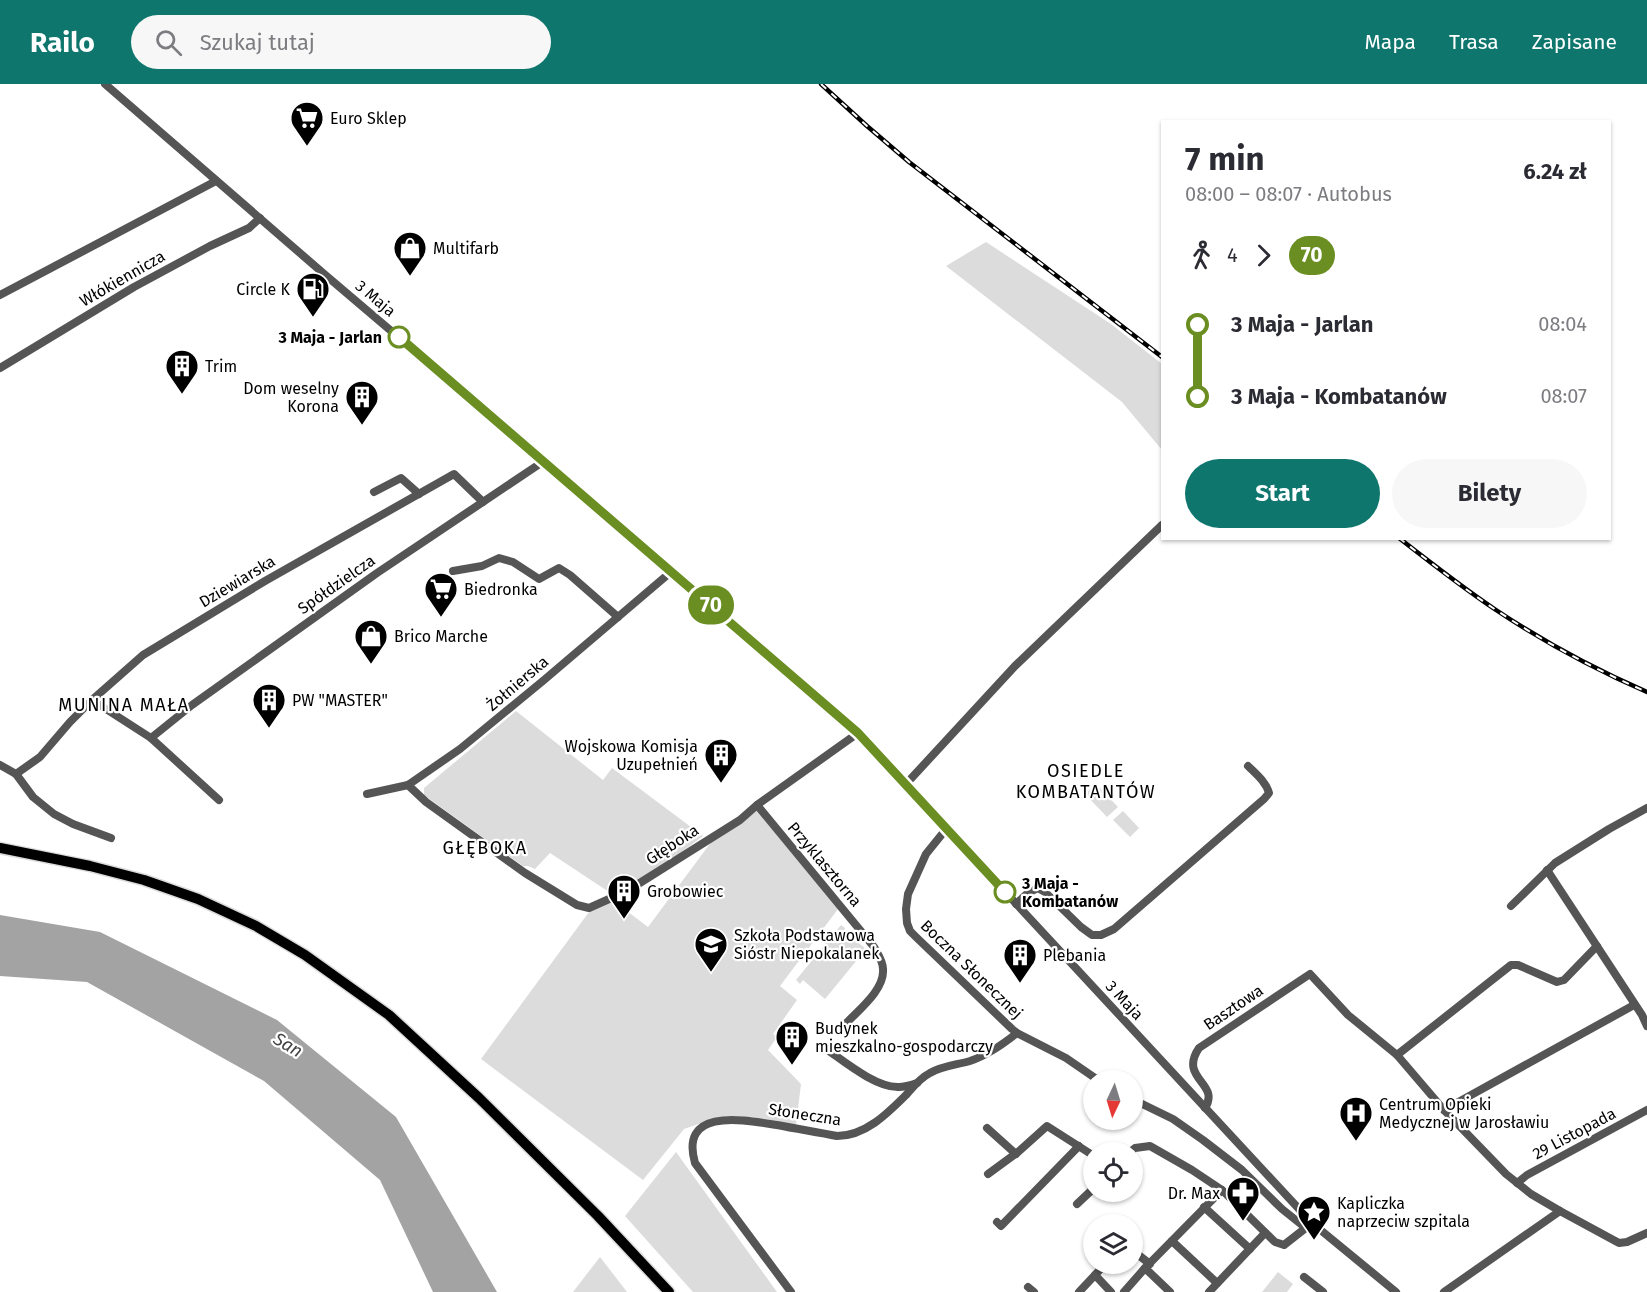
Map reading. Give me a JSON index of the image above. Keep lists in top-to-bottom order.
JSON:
{
  "streets": {
    "street": [
      "Włókiennicza",
      "3 Maja",
      "Dziewiarska",
      "Spółdzielcza",
      "Żołnierska",
      "Głęboka",
      "Przyklasztorna",
      "Boczna Słonecznej",
      "Basztowa",
      "Słoneczna",
      "29 Listopada"
    ]
  },
  "crossings": [
    ["Włókiennicza", "3 Maja"],
    ["3 Maja", "Spółdzielcza"],
    ["3 Maja", "Żołnierska"],
    ["3 Maja", "Głęboka"],
    ["3 Maja", "Boczna Słonecznej"],
    ["3 Maja", "Basztowa"],
    ["Dziewiarska", "Spółdzielcza"],
    ["Żołnierska", "Głęboka"],
    ["Głęboka", "Przyklasztorna"],
    ["Boczna Słonecznej", "Słoneczna"]
  ],
  "districts": ["MUNINA MAŁA", "OSIEDLE KOMBATANTÓW", "GŁĘBOKA"],
  "water": ["San"],
  "places": {
    "supermarket": ["Euro Sklep", "Biedronka"],
    "shop": ["Multifarb", "Brico Marche"],
    "fuel station": ["Circle K"],
    "other": ["3 Maja - Jarlan", "3 Maja - Kombatanów"],
    "building": [
      "Trim",
      "Dom weselny Korona",
      "PW \"MASTER\"",
      "Wojskowa Komisja Uzupełnień",
      "Grobowiec",
      "Plebania",
      "Budynek mieszkalno-gospodarczy"
    ],
    "school or university": ["Szkoła Podstawowa Sióstr Niepokalanek"],
    "hospital": ["Centrum Opieki Medycznej w Jarosławiu"],
    "pharmacy": ["Dr. Max"],
    "place": ["Kapliczka naprzeciw szpitala"]
  },
  "lines": ["bus line 70"],
  "north": "bottom",
  "page": {
    "header": "Railo",
    "search": "Szukaj tutaj",
    "nav": ["Mapa", "Trasa", "Zapisane"],
    "on_map": "70",
    "heading": ["7 min", "08:00 – 08:07 · Autobus", "6.24 zł"],
    "legs": ["4", "70"],
    "list": [
      {
        "name": "3 Maja - Jarlan",
        "value": "08:04"
      },
      {
        "name": "3 Maja - Kombatanów",
        "value": "08:07"
      }
    ],
    "buttons": ["Start", "Bilety"]
  }
}
